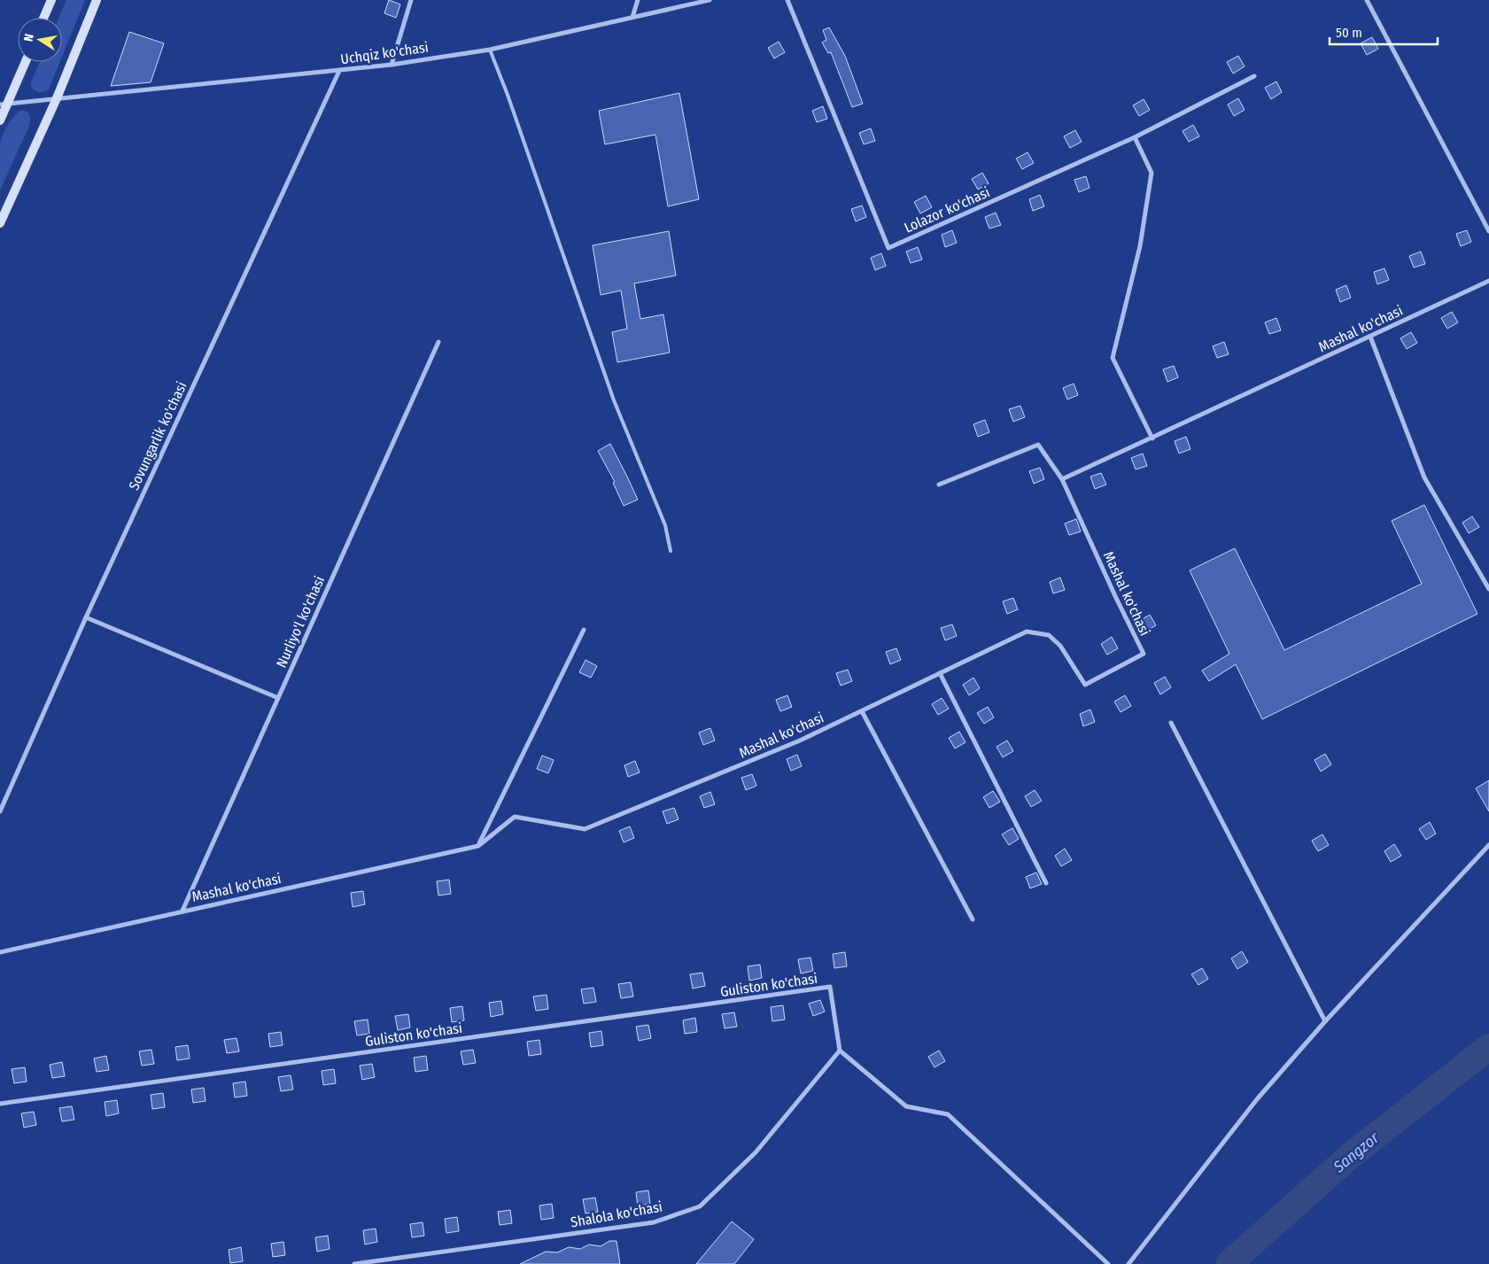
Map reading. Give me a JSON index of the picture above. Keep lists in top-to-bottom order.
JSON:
{
  "streets": {
    "street": [
      "Uchqiz ko'chasi",
      "Lolazor ko'chasi",
      "Mashal ko'chasi",
      "Sovungarlik ko'chasi",
      "Nurliyo'l ko'chasi",
      "Guliston ko'chasi",
      "Shalola ko'chasi"
    ]
  },
  "crossings": [
    ["Uchqiz ko'chasi", "Sovungarlik ko'chasi"],
    ["Mashal ko'chasi", "Nurliyo'l ko'chasi"],
    ["Guliston ko'chasi", "Shalola ko'chasi"]
  ],
  "water": ["Sangzor"],
  "scale_bar": "50 m",
  "north": "left"
}
